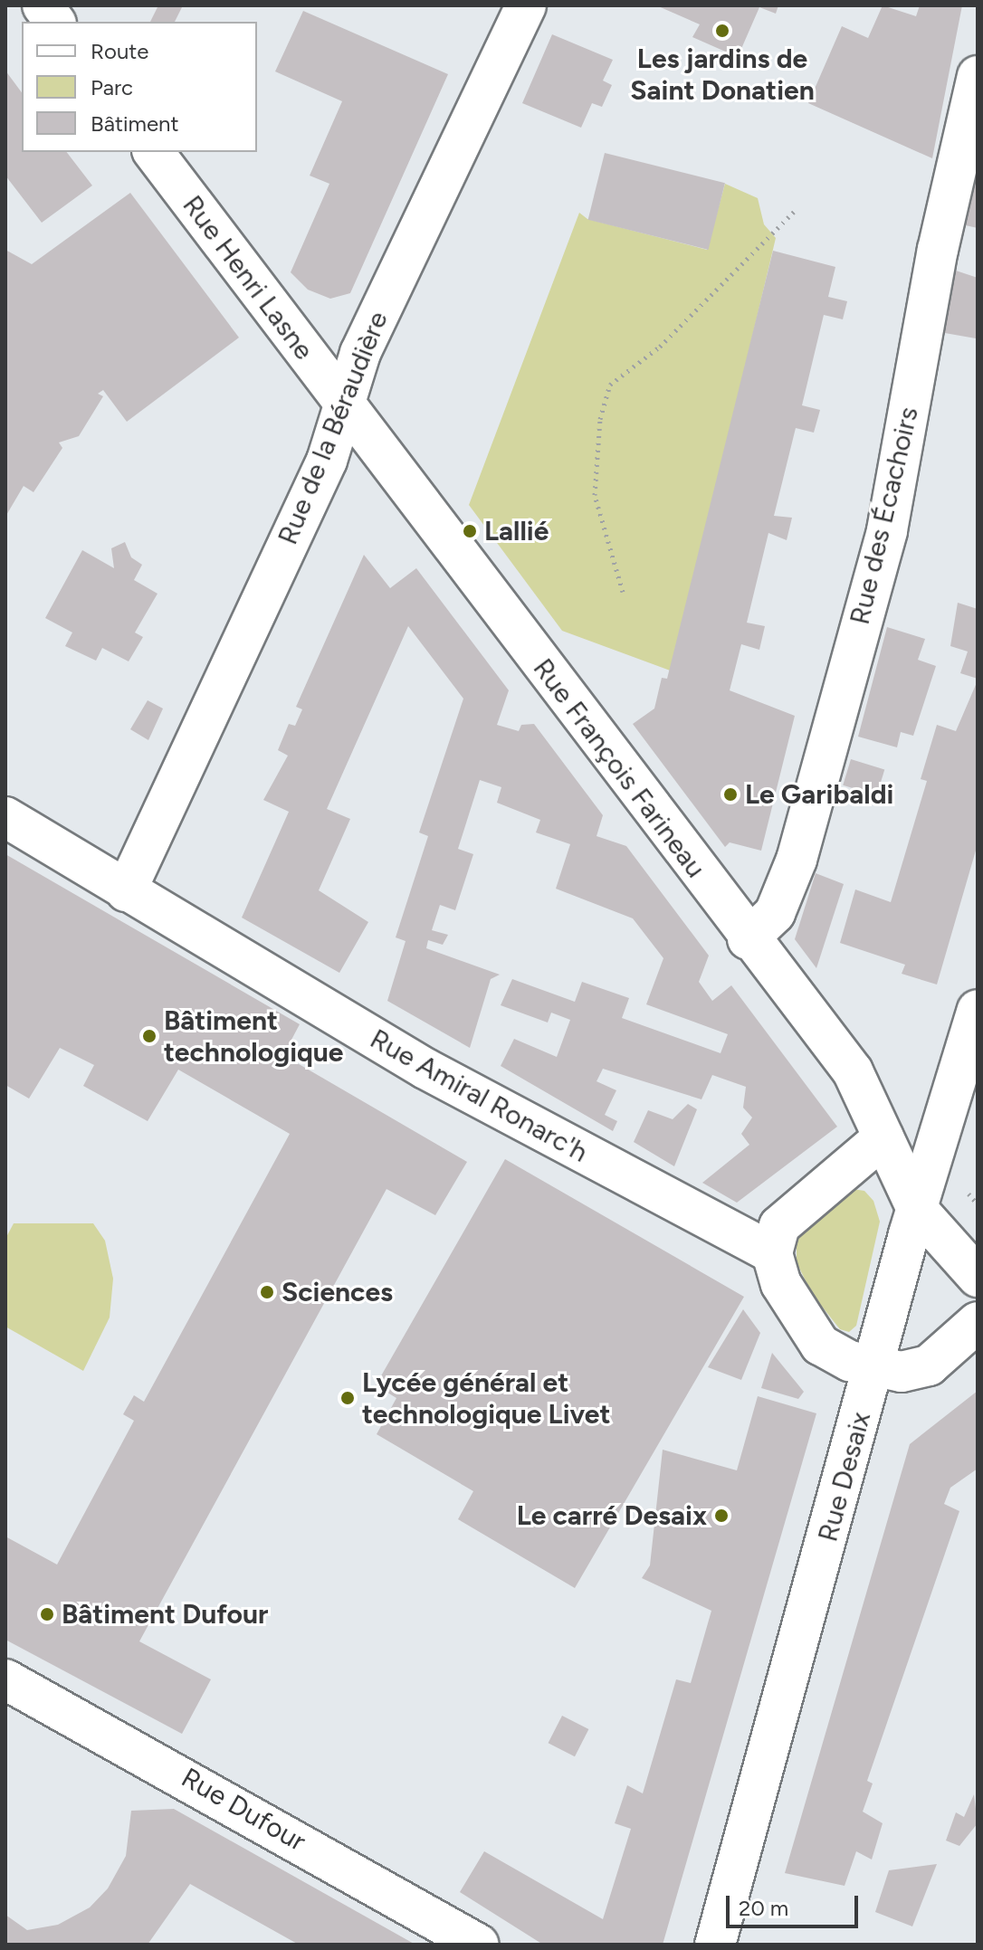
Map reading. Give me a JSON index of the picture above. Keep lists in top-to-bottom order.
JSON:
{
  "streets": {
    "street": [
      "Rue Henri Lasne",
      "Rue de la Béraudière",
      "Rue des Écachoirs",
      "Rue François Farineau",
      "Rue Amiral Ronarc'h",
      "Rue Desaix",
      "Rue Dufour"
    ]
  },
  "crossings": [
    ["Rue Henri Lasne", "Rue de la Béraudière"],
    ["Rue Henri Lasne", "Rue François Farineau"],
    ["Rue de la Béraudière", "Rue François Farineau"],
    ["Rue de la Béraudière", "Rue Amiral Ronarc'h"],
    ["Rue des Écachoirs", "Rue François Farineau"],
    ["Rue François Farineau", "Rue Desaix"]
  ],
  "places": [
    "Les jardins de Saint Donatien",
    "Lallié",
    "Le Garibaldi",
    "Bâtiment technologique",
    "Sciences",
    "Lycée général et technologique Livet",
    "Le carré Desaix",
    "Bâtiment Dufour"
  ],
  "legend": ["Route", "Parc", "Bâtiment"],
  "scale_bar": "20 m"
}
